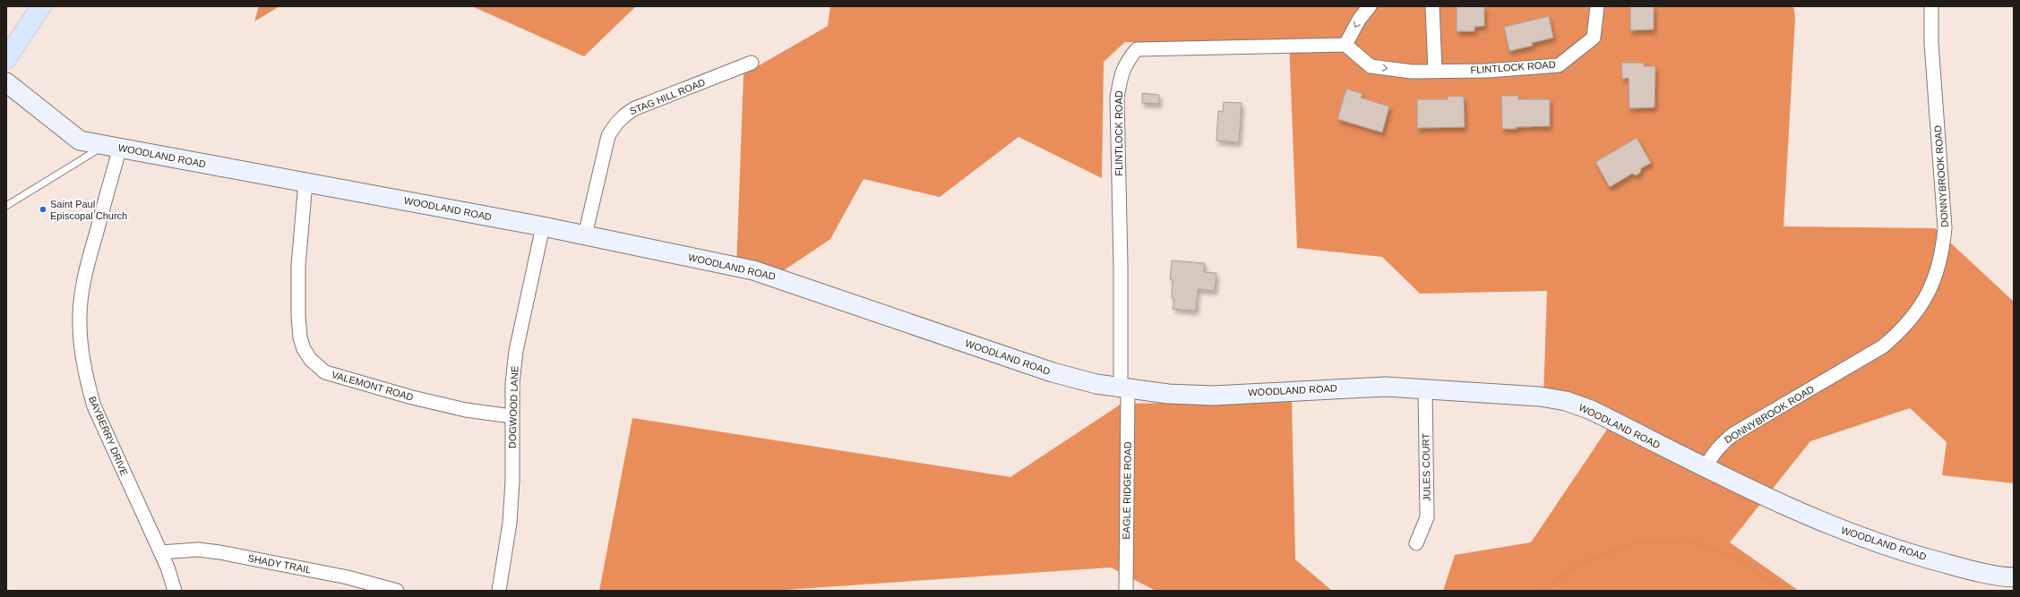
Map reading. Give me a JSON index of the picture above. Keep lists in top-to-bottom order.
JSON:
{
  "streets": {
    "street": [
      "FLINTLOCK ROAD",
      "STAG HILL ROAD",
      "WOODLAND ROAD",
      "DONNYBROOK ROAD",
      "VALEMONT ROAD",
      "DOGWOOD LANE",
      "BAYBERRY DRIVE",
      "JULES COURT",
      "EAGLE RIDGE ROAD",
      "SHADY TRAIL"
    ]
  },
  "crossings": [
    ["FLINTLOCK ROAD", "WOODLAND ROAD"],
    ["FLINTLOCK ROAD", "EAGLE RIDGE ROAD"],
    ["STAG HILL ROAD", "WOODLAND ROAD"],
    ["WOODLAND ROAD", "DONNYBROOK ROAD"],
    ["WOODLAND ROAD", "VALEMONT ROAD"],
    ["WOODLAND ROAD", "DOGWOOD LANE"],
    ["WOODLAND ROAD", "BAYBERRY DRIVE"],
    ["WOODLAND ROAD", "JULES COURT"],
    ["WOODLAND ROAD", "EAGLE RIDGE ROAD"],
    ["VALEMONT ROAD", "DOGWOOD LANE"],
    ["BAYBERRY DRIVE", "SHADY TRAIL"]
  ],
  "places": ["Saint Paul Episcopal Church"]
}
